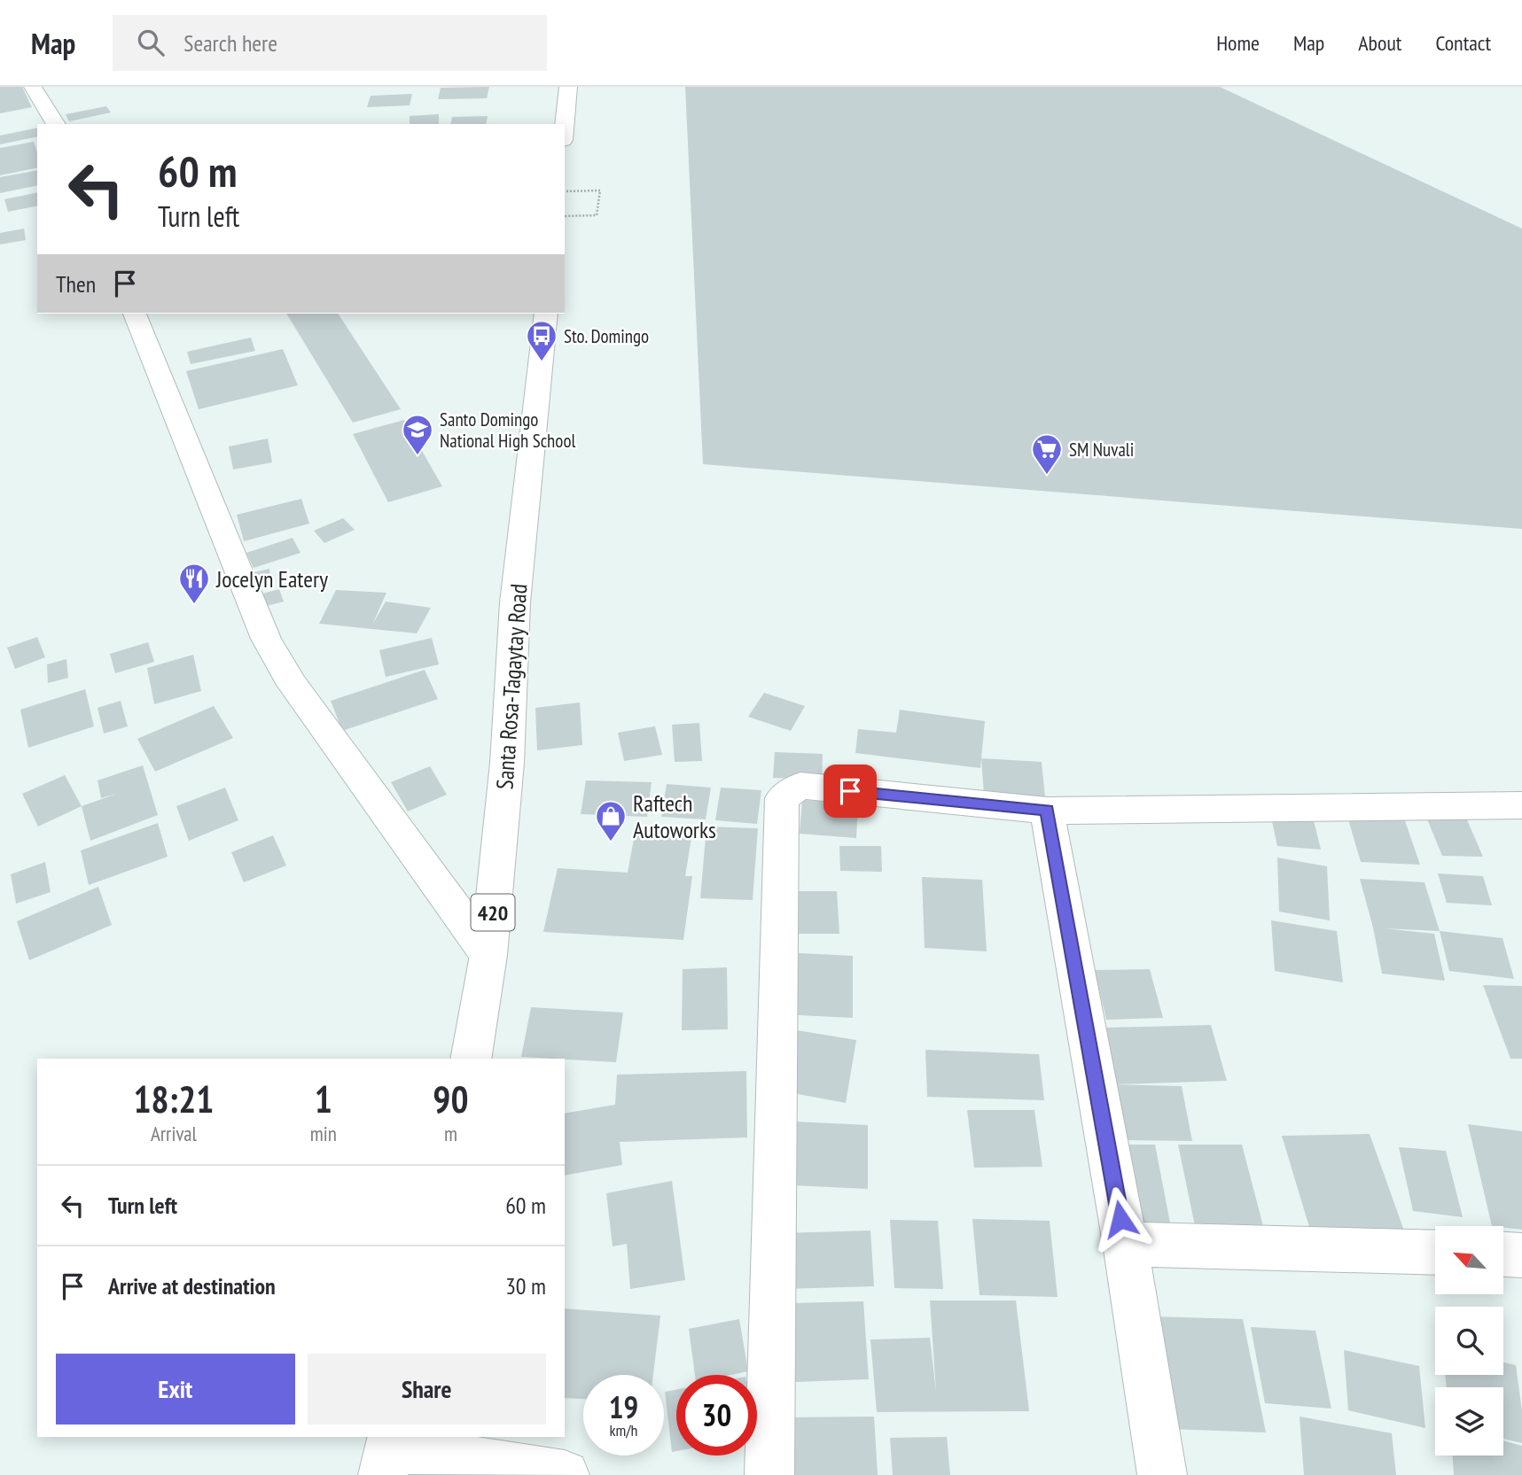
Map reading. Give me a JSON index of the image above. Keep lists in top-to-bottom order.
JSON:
{
  "streets": {
    "street": ["Santa Rosa-Tagaytay Road", "420"]
  },
  "places": {
    "bus stop": ["Sto. Domingo"],
    "school or university": ["Santo Domingo National High School"],
    "supermarket": ["SM Nuvali"],
    "restaurant": ["Jocelyn Eatery"],
    "shop": ["Raftech Autoworks"]
  },
  "north": "top left",
  "page": {
    "header": "Map",
    "search": "Search here",
    "nav": [
      "Home",
      "Map",
      "About",
      "Contact"
    ],
    "turn": ["60 m", "Turn left"],
    "then": "Then",
    "eta": [
      "18:21",
      "Arrival",
      "1",
      "min",
      "90",
      "m"
    ],
    "list": [
      {
        "name": "Turn left",
        "value": "60 m"
      },
      {
        "name": "Arrive at destination",
        "value": "30 m"
      }
    ],
    "buttons": ["Exit", "Share"],
    "speed": "19 km/h",
    "limit": "30"
  }
}
